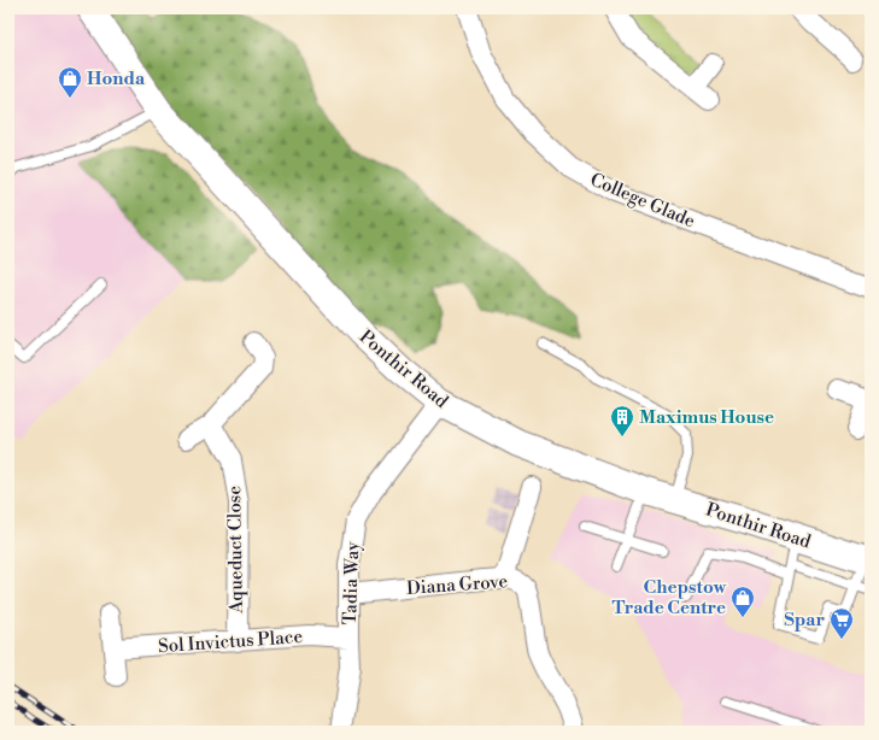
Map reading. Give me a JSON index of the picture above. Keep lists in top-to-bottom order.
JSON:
{
  "streets": {
    "main road": ["Ponthir Road"],
    "street": [
      "College Glade",
      "Aqueduct Close",
      "Tadia Way",
      "Diana Grove",
      "Sol Invictus Place"
    ]
  },
  "crossings": [
    ["Ponthir Road", "Tadia Way"],
    ["Aqueduct Close", "Sol Invictus Place"],
    ["Tadia Way", "Diana Grove"],
    ["Tadia Way", "Sol Invictus Place"]
  ],
  "places": {
    "shop": ["Honda", "Chepstow Trade Centre"],
    "building": ["Maximus House"],
    "supermarket": ["Spar"]
  }
}
